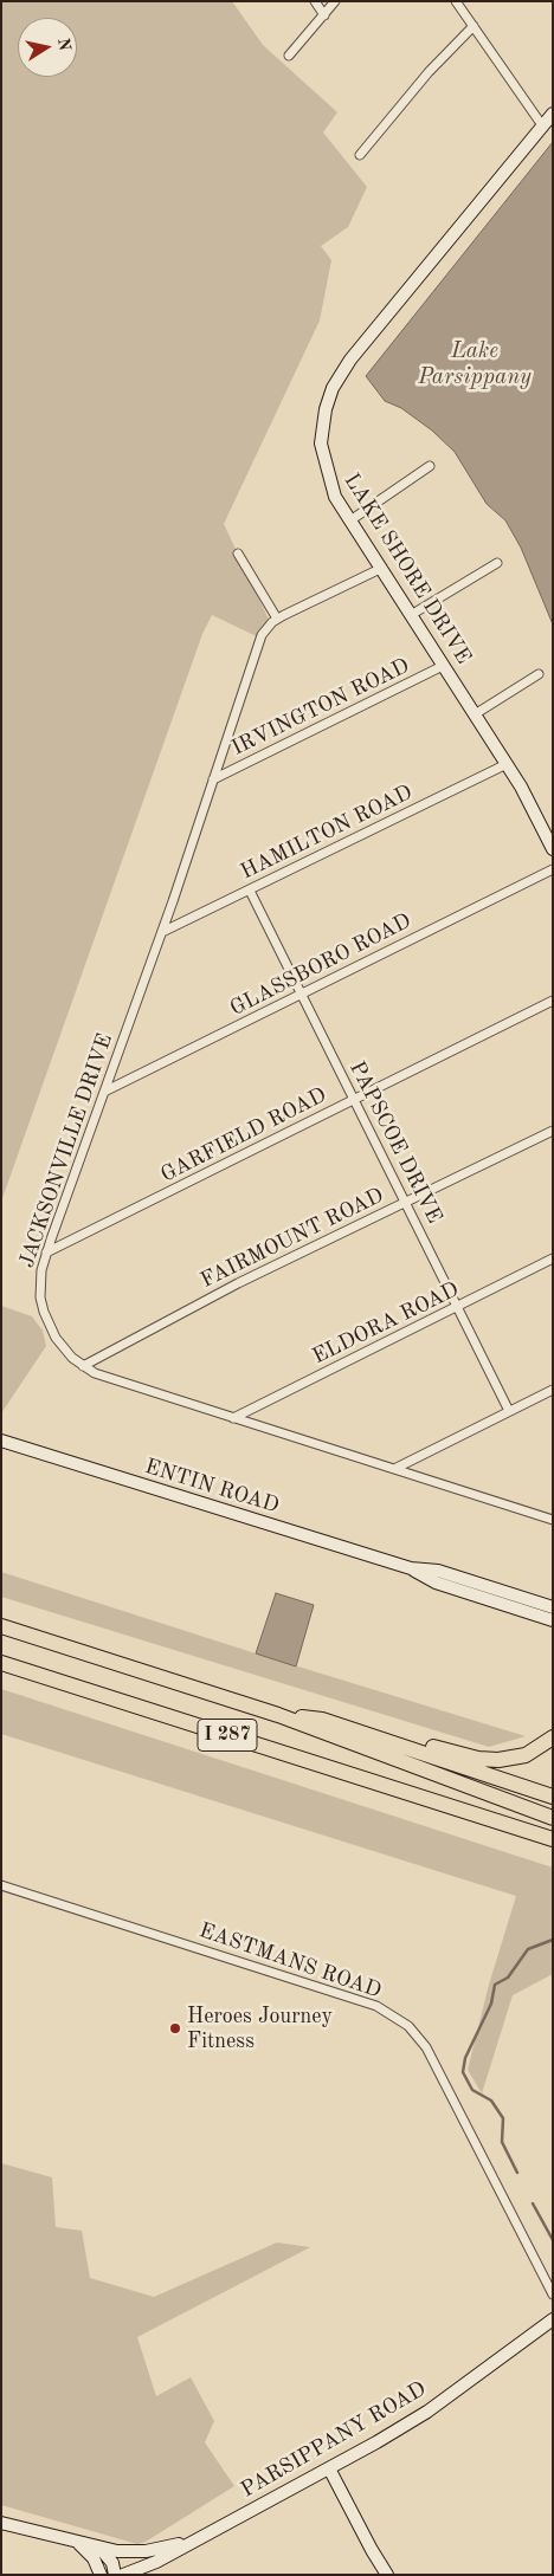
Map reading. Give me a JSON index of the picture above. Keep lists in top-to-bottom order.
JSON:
{
  "streets": {
    "highway": ["I 287"],
    "street": [
      "LAKE SHORE DRIVE",
      "IRVINGTON ROAD",
      "HAMILTON ROAD",
      "GLASSBORO ROAD",
      "GARFIELD ROAD",
      "PAPSCOE DRIVE",
      "JACKSONVILLE DRIVE",
      "FAIRMOUNT ROAD",
      "ELDORA ROAD",
      "ENTIN ROAD",
      "EASTMANS ROAD",
      "PARSIPPANY ROAD"
    ]
  },
  "crossings": [
    ["LAKE SHORE DRIVE", "IRVINGTON ROAD"],
    ["LAKE SHORE DRIVE", "HAMILTON ROAD"],
    ["LAKE SHORE DRIVE", "JACKSONVILLE DRIVE"],
    ["IRVINGTON ROAD", "JACKSONVILLE DRIVE"],
    ["HAMILTON ROAD", "PAPSCOE DRIVE"],
    ["HAMILTON ROAD", "JACKSONVILLE DRIVE"],
    ["GLASSBORO ROAD", "PAPSCOE DRIVE"],
    ["GLASSBORO ROAD", "JACKSONVILLE DRIVE"],
    ["GARFIELD ROAD", "PAPSCOE DRIVE"],
    ["GARFIELD ROAD", "JACKSONVILLE DRIVE"],
    ["PAPSCOE DRIVE", "FAIRMOUNT ROAD"],
    ["PAPSCOE DRIVE", "ELDORA ROAD"],
    ["JACKSONVILLE DRIVE", "FAIRMOUNT ROAD"],
    ["JACKSONVILLE DRIVE", "ELDORA ROAD"]
  ],
  "water": ["Lake Parsippany"],
  "places": ["Heroes Journey Fitness"],
  "north": "right"
}
